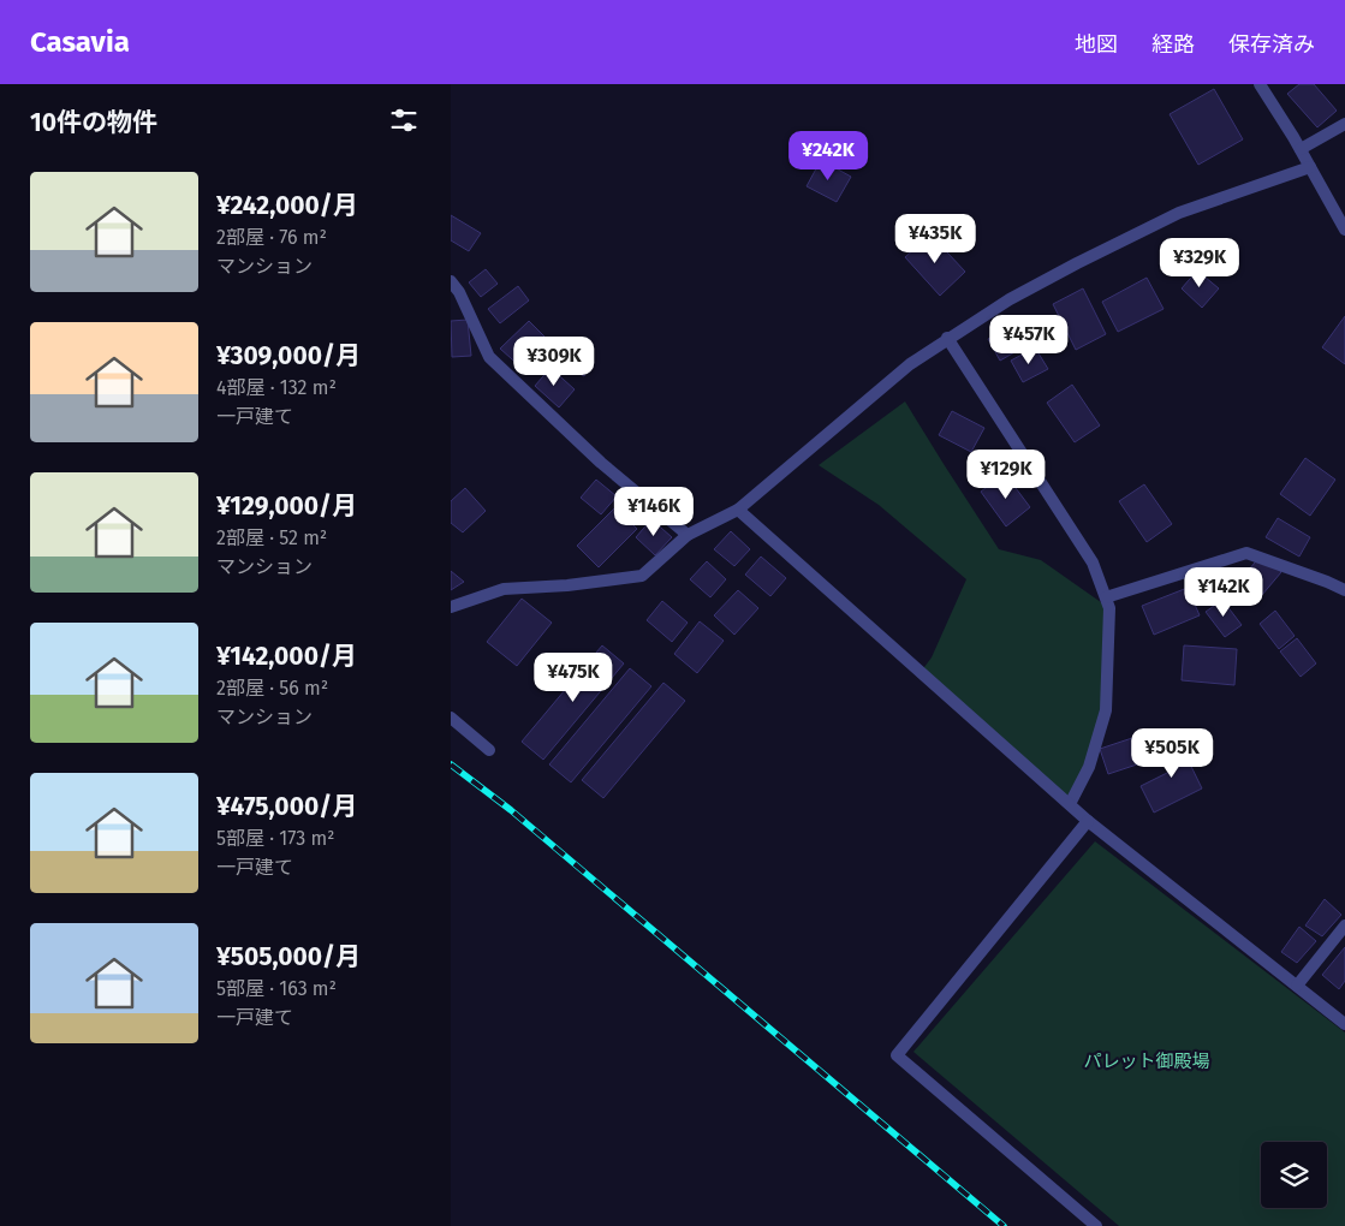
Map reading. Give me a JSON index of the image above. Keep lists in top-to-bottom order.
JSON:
{
  "parks": ["パレット御殿場"],
  "page": {
    "header": "Casavia",
    "nav": ["地図", "経路", "保存済み"],
    "heading": "10件の物件",
    "price": [
      "¥242K",
      "¥435K",
      "¥329K",
      "¥457K",
      "¥309K",
      "¥129K",
      "¥146K",
      "¥142K",
      "¥475K",
      "¥505K"
    ],
    "list": [
      {
        "name": "¥242,000/月",
        "note": "2部屋 · 76 m² · マンション"
      },
      {
        "name": "¥309,000/月",
        "note": "4部屋 · 132 m² · 一戸建て"
      },
      {
        "name": "¥129,000/月",
        "note": "2部屋 · 52 m² · マンション"
      },
      {
        "name": "¥142,000/月",
        "note": "2部屋 · 56 m² · マンション"
      },
      {
        "name": "¥475,000/月",
        "note": "5部屋 · 173 m² · 一戸建て"
      },
      {
        "name": "¥505,000/月",
        "note": "5部屋 · 163 m² · 一戸建て"
      }
    ]
  }
}
